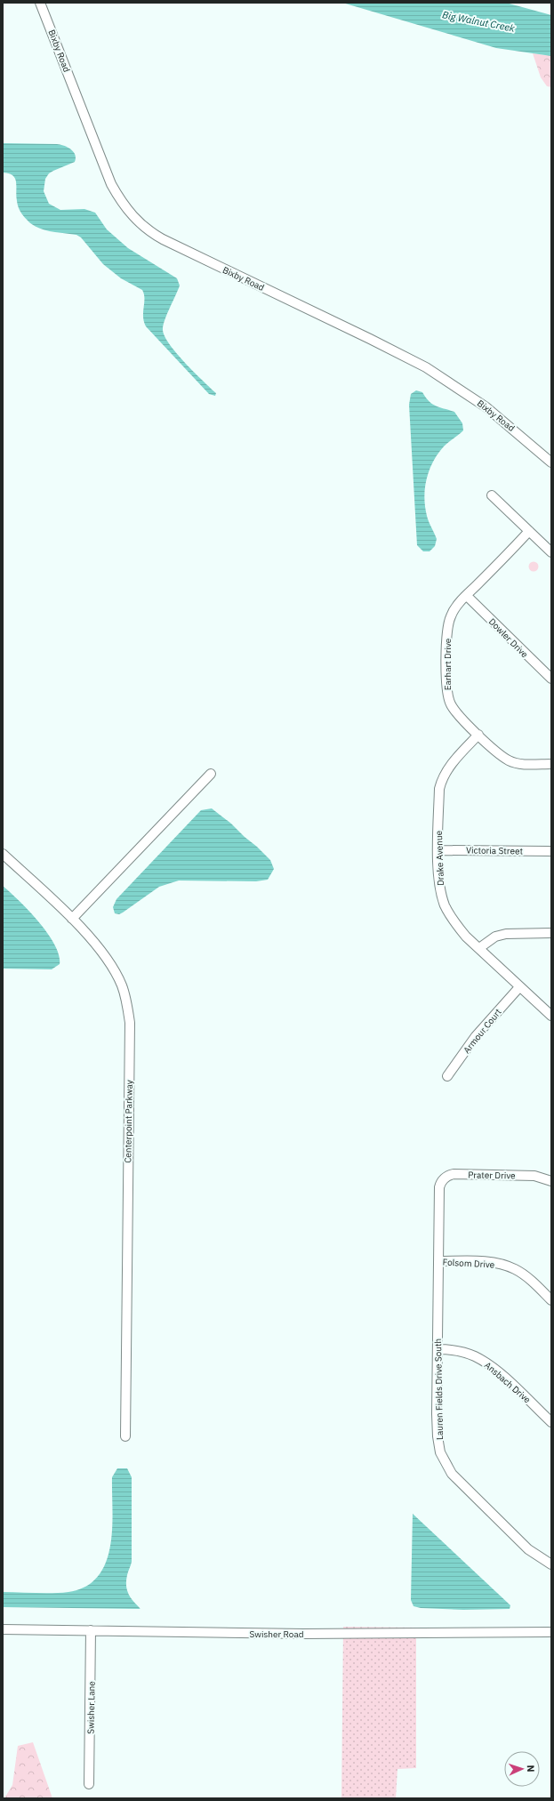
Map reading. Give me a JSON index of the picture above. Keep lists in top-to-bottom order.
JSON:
{
  "streets": {
    "street": [
      "Bixby Road",
      "Dowler Drive",
      "Earhart Drive",
      "Victoria Street",
      "Drake Avenue",
      "Armour Court",
      "Centerpoint Parkway",
      "Prater Drive",
      "Folsom Drive",
      "Ansbach Drive",
      "Lauren Fields Drive South",
      "Swisher Road",
      "Swisher Lane"
    ]
  },
  "crossings": [
    ["Dowler Drive", "Earhart Drive"],
    ["Earhart Drive", "Drake Avenue"],
    ["Victoria Street", "Drake Avenue"],
    ["Drake Avenue", "Armour Court"],
    ["Prater Drive", "Lauren Fields Drive South"],
    ["Folsom Drive", "Lauren Fields Drive South"],
    ["Ansbach Drive", "Lauren Fields Drive South"],
    ["Swisher Road", "Swisher Lane"]
  ],
  "water": ["Big Walnut Creek"],
  "north": "right"
}
